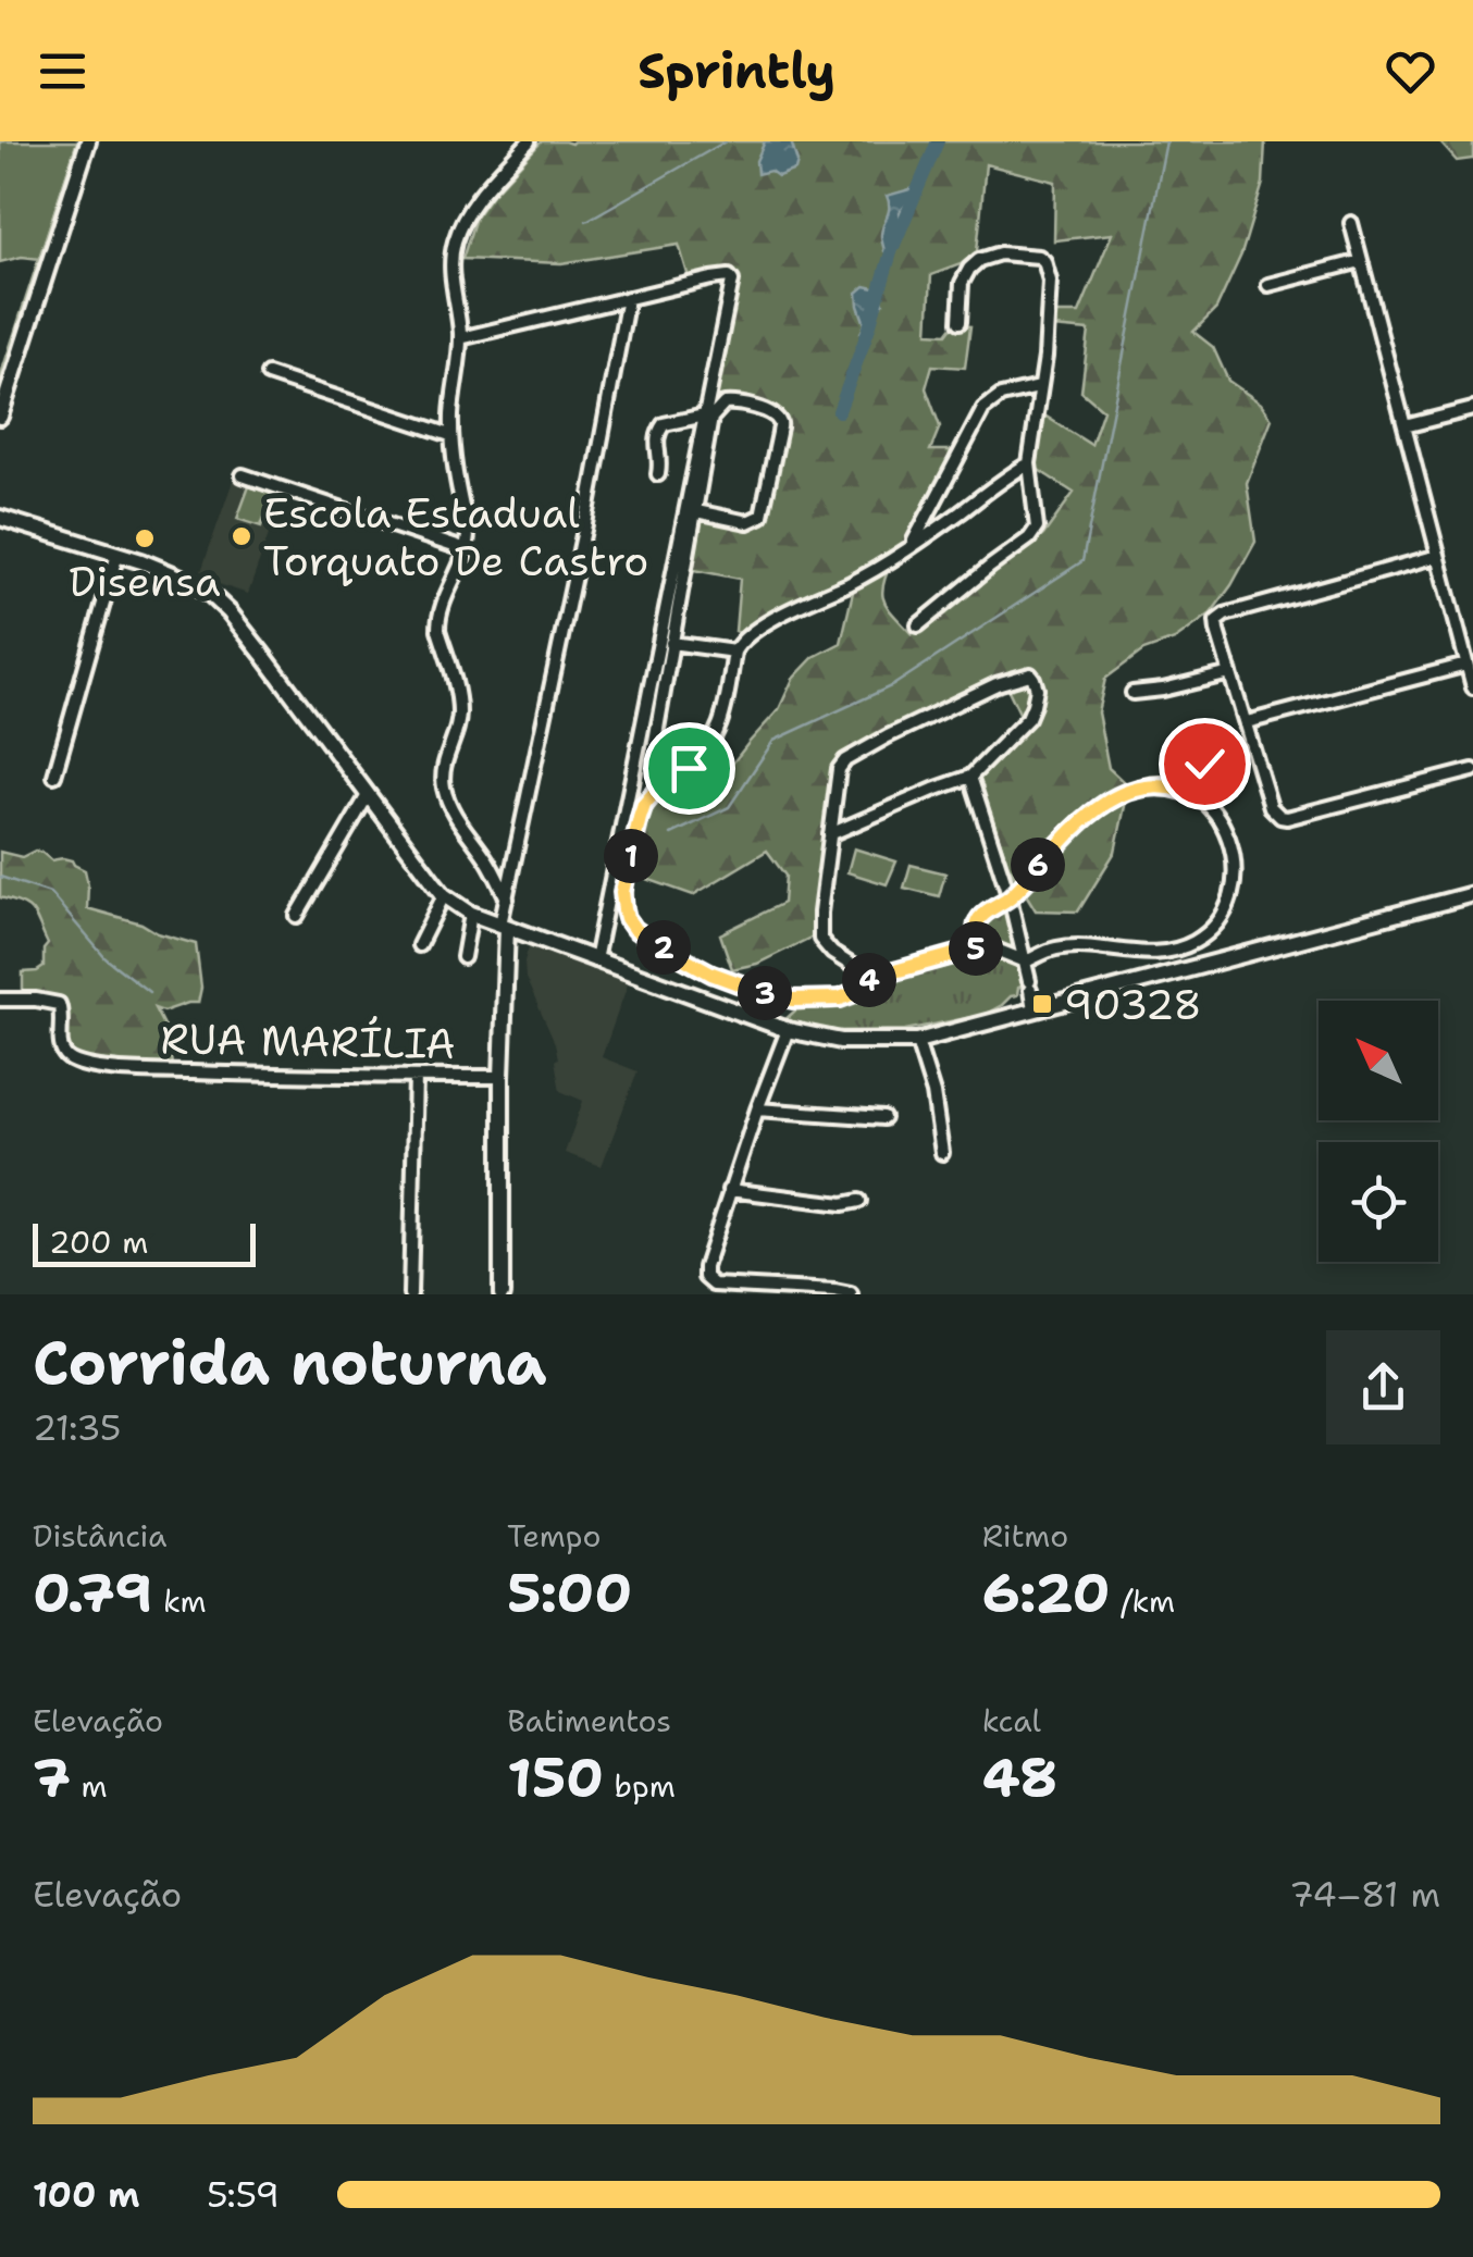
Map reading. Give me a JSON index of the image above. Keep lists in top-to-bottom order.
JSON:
{
  "streets": {
    "street": ["RUA MARÍLIA"]
  },
  "places": {
    "other": ["Escola Estadual Torquato De Castro", "Disensa"],
    "transit": ["90328"]
  },
  "scale_bar": "200 m",
  "north": "top left",
  "page": {
    "header": "Sprintly",
    "pins": [
      "1",
      "6",
      "2",
      "5",
      "4",
      "3"
    ],
    "scale": "200 m",
    "heading": ["Corrida noturna", "21:35"],
    "stats": [
      ["Distância", "0.79 km"],
      ["Tempo", "5:00"],
      ["Ritmo", "6:20 /km"],
      ["Elevação", "7 m"],
      ["Batimentos", "150 bpm"],
      ["kcal", "48"]
    ],
    "chart": ["Elevação", "74–81 m"],
    "list": [
      {
        "name": "100 m",
        "note": "5:59"
      }
    ]
  }
}
